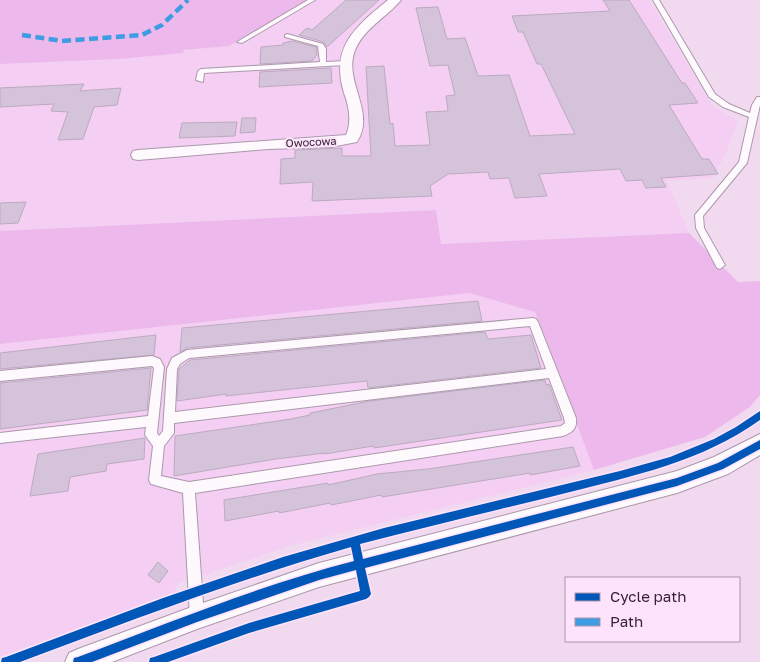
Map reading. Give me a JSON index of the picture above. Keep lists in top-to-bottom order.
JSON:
{
  "streets": {
    "street": ["Owocowa"]
  },
  "legend": ["Cycle path", "Path"]
}
